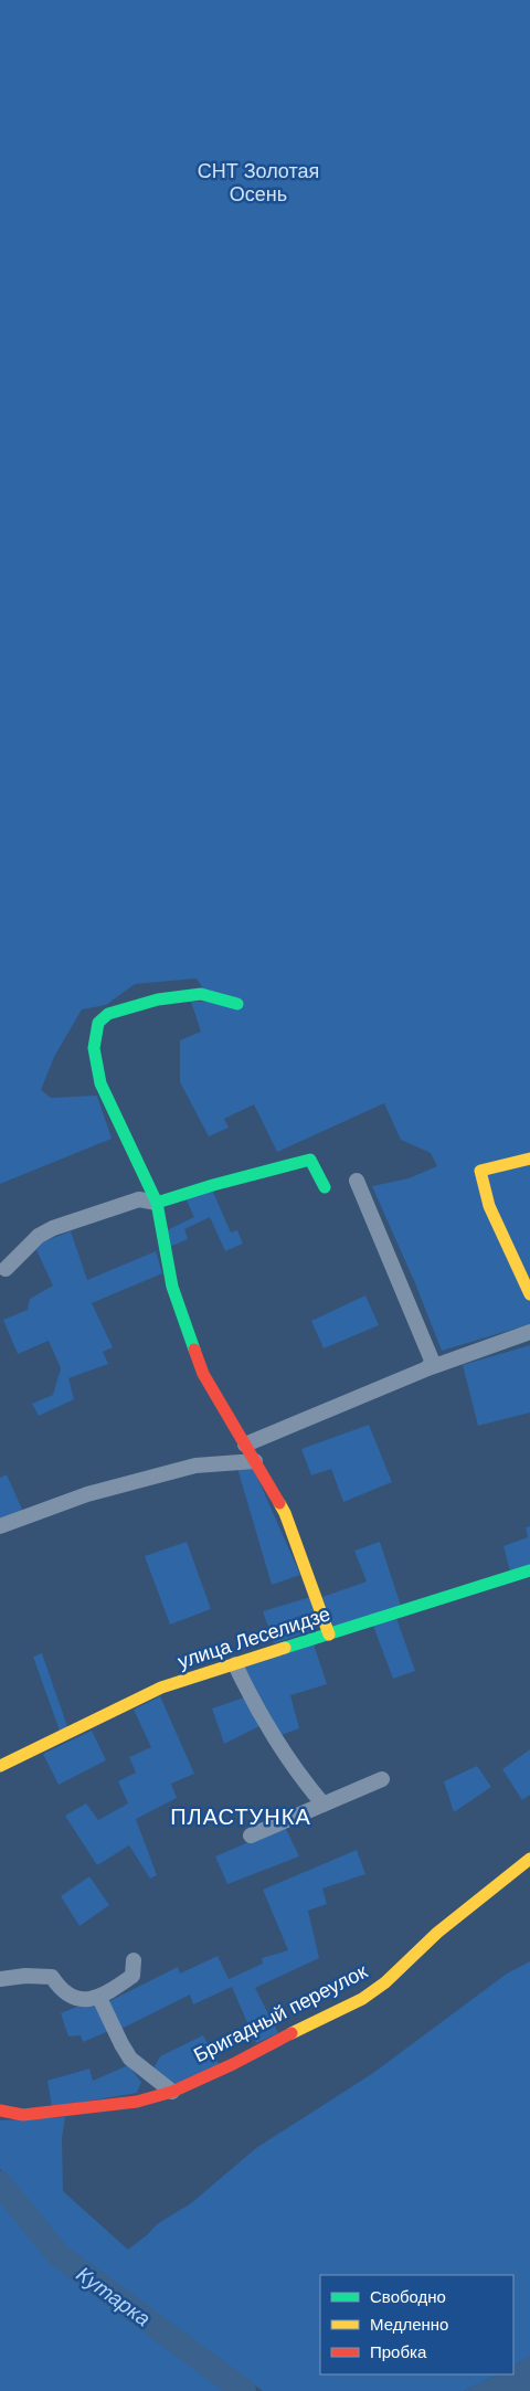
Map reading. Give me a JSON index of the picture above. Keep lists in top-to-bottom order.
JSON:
{
  "streets": {
    "street": ["улица Леселидзе", "Бригадный переулок"]
  },
  "districts": ["ПЛАСТУНКА"],
  "water": ["Кутарка"],
  "parks": ["СНТ Золотая Осень"],
  "legend": ["Свободно", "Медленно", "Пробка"]
}
